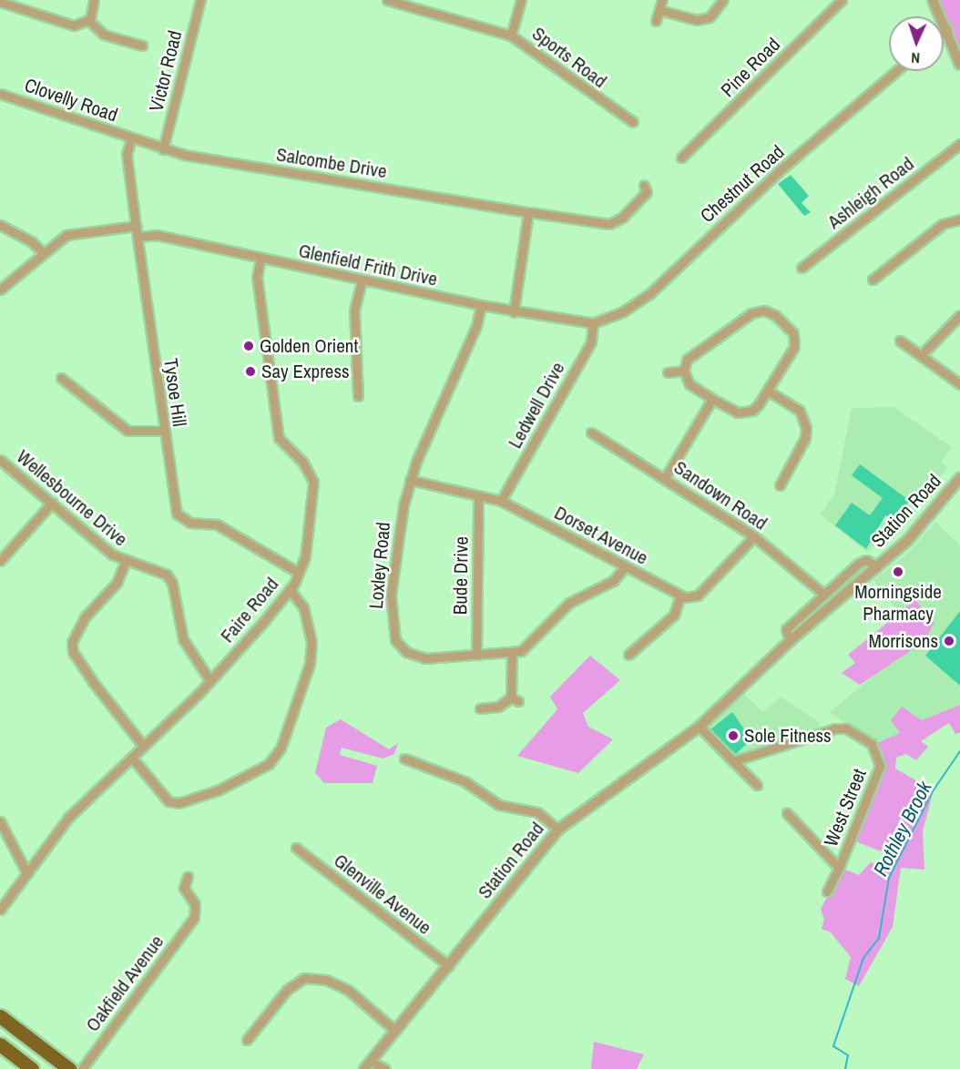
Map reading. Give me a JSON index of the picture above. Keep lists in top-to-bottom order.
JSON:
{
  "streets": {
    "street": [
      "Sports Road",
      "Pine Road",
      "Victor Road",
      "Clovelly Road",
      "Salcombe Drive",
      "Chestnut Road",
      "Ashleigh Road",
      "Glenfield Frith Drive",
      "Tysoe Hill",
      "Ledwell Drive",
      "Sandown Road",
      "Wellesbourne Drive",
      "Station Road",
      "Dorset Avenue",
      "Loxley Road",
      "Bude Drive",
      "Faire Road",
      "West Street",
      "Glenville Avenue",
      "Oakfield Avenue"
    ]
  },
  "crossings": [
    ["Victor Road", "Salcombe Drive"],
    ["Clovelly Road", "Salcombe Drive"],
    ["Clovelly Road", "Tysoe Hill"],
    ["Salcombe Drive", "Tysoe Hill"],
    ["Chestnut Road", "Glenfield Frith Drive"],
    ["Chestnut Road", "Ledwell Drive"],
    ["Glenfield Frith Drive", "Tysoe Hill"],
    ["Glenfield Frith Drive", "Ledwell Drive"],
    ["Glenfield Frith Drive", "Loxley Road"],
    ["Glenfield Frith Drive", "Faire Road"],
    ["Tysoe Hill", "Faire Road"],
    ["Ledwell Drive", "Dorset Avenue"],
    ["Sandown Road", "Station Road"],
    ["Wellesbourne Drive", "Faire Road"],
    ["Station Road", "Glenville Avenue"],
    ["Dorset Avenue", "Loxley Road"],
    ["Dorset Avenue", "Bude Drive"],
    ["Loxley Road", "Bude Drive"]
  ],
  "water": ["Rothley Brook"],
  "places": [
    "Golden Orient",
    "Say Express",
    "Morningside Pharmacy",
    "Morrisons",
    "Sole Fitness"
  ],
  "north": "bottom"
}
